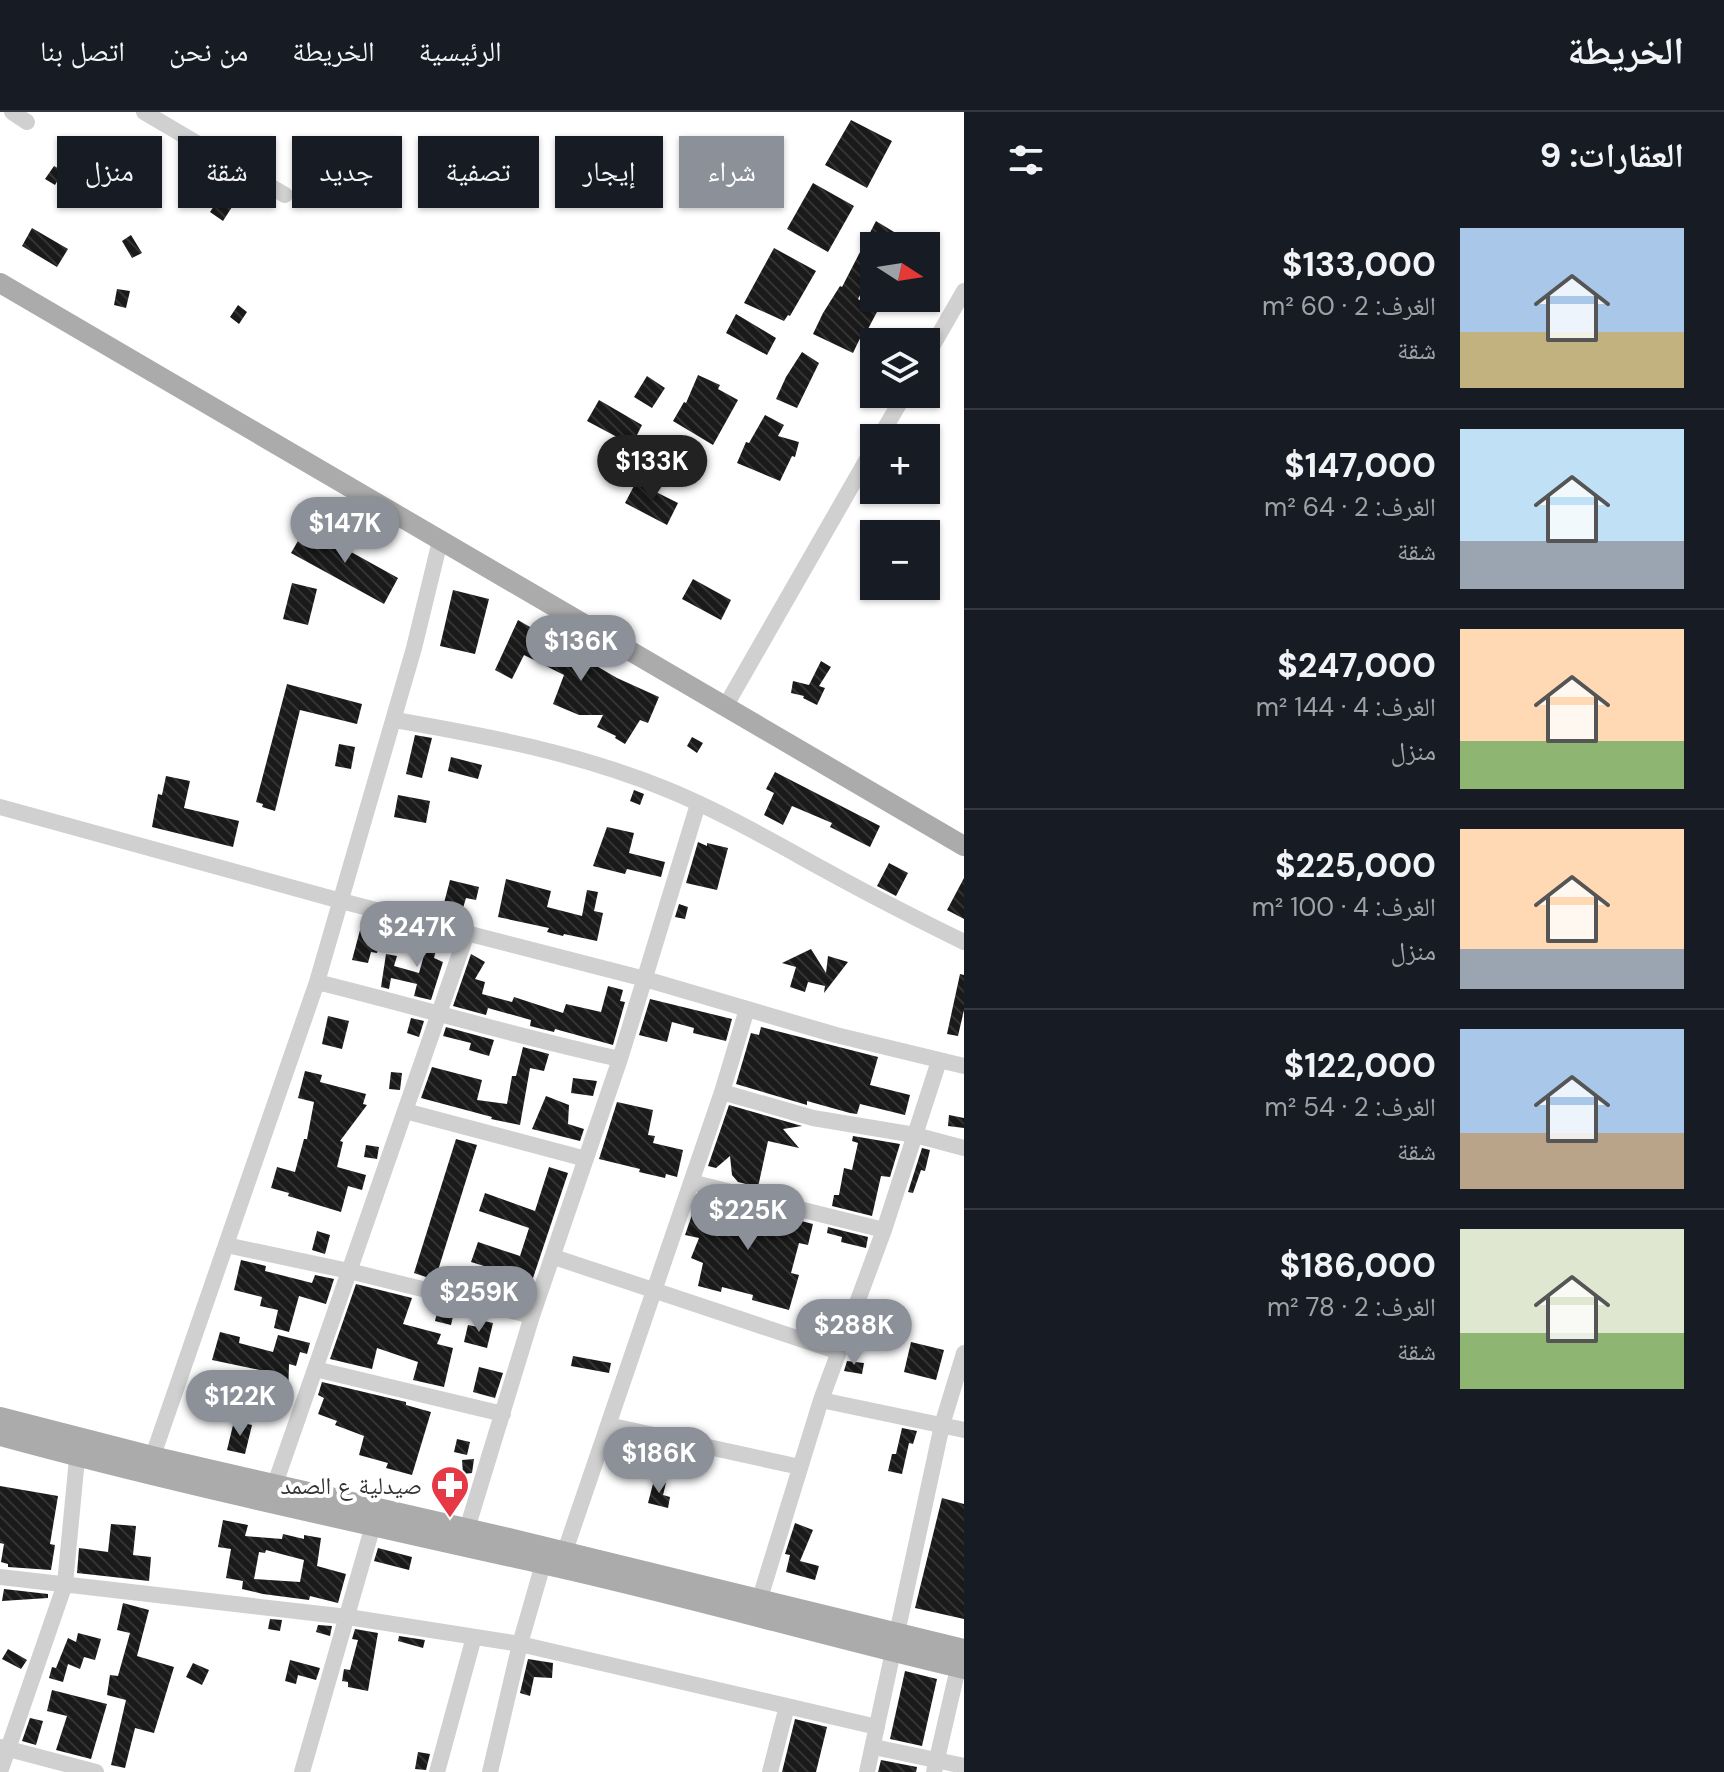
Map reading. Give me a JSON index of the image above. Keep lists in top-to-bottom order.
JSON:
{
  "places": {
    "pharmacy": ["صيدلية ع الصمد"]
  },
  "north": "right",
  "page": {
    "header": "الخريطة",
    "nav": [
      "الرئيسية",
      "الخريطة",
      "من نحن",
      "اتصل بنا"
    ],
    "heading": "العقارات: 9",
    "chip": [
      "شراء",
      "إيجار",
      "تصفية",
      "جديد",
      "شقة",
      "منزل"
    ],
    "list": [
      {
        "name": "$133,000",
        "note": "الغرف: 2 · 60 m² · شقة"
      },
      {
        "name": "$147,000",
        "note": "الغرف: 2 · 64 m² · شقة"
      },
      {
        "name": "$247,000",
        "note": "الغرف: 4 · 144 m² · منزل"
      },
      {
        "name": "$225,000",
        "note": "الغرف: 4 · 100 m² · منزل"
      },
      {
        "name": "$122,000",
        "note": "الغرف: 2 · 54 m² · شقة"
      },
      {
        "name": "$186,000",
        "note": "الغرف: 2 · 78 m² · شقة"
      }
    ],
    "map_buttons": ["+", "−"],
    "price": [
      "$133K",
      "$147K",
      "$136K",
      "$247K",
      "$225K",
      "$259K",
      "$288K",
      "$122K",
      "$186K"
    ]
  }
}
